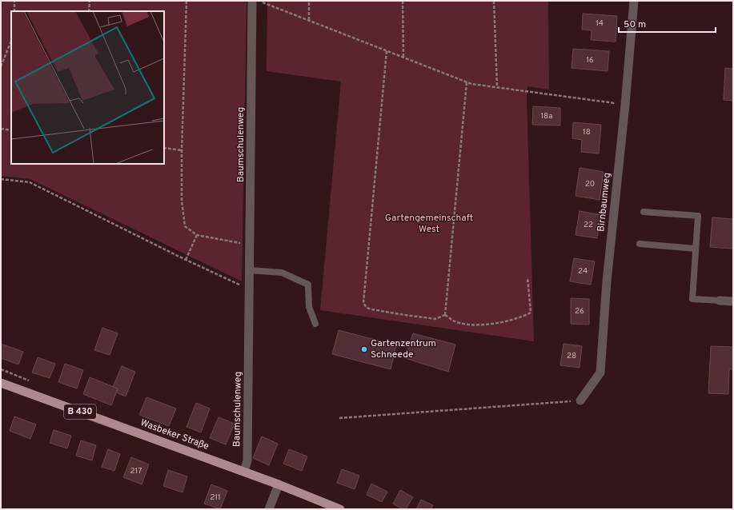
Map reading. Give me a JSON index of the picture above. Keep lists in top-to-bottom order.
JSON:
{
  "streets": {
    "main road": ["B 430", "Wasbeker Straße"],
    "street": ["Baumschulenweg", "Birnbaumweg"]
  },
  "crossings": [
    ["Baumschulenweg", "Wasbeker Straße"]
  ],
  "parks": ["Gartengemeinschaft West"],
  "places": ["Gartenzentrum Schneede"],
  "house_numbers": [
    "14",
    "16",
    "18a",
    "18",
    "20",
    "22",
    "24",
    "26",
    "28",
    "217",
    "211"
  ],
  "scale_bar": "50 m"
}
